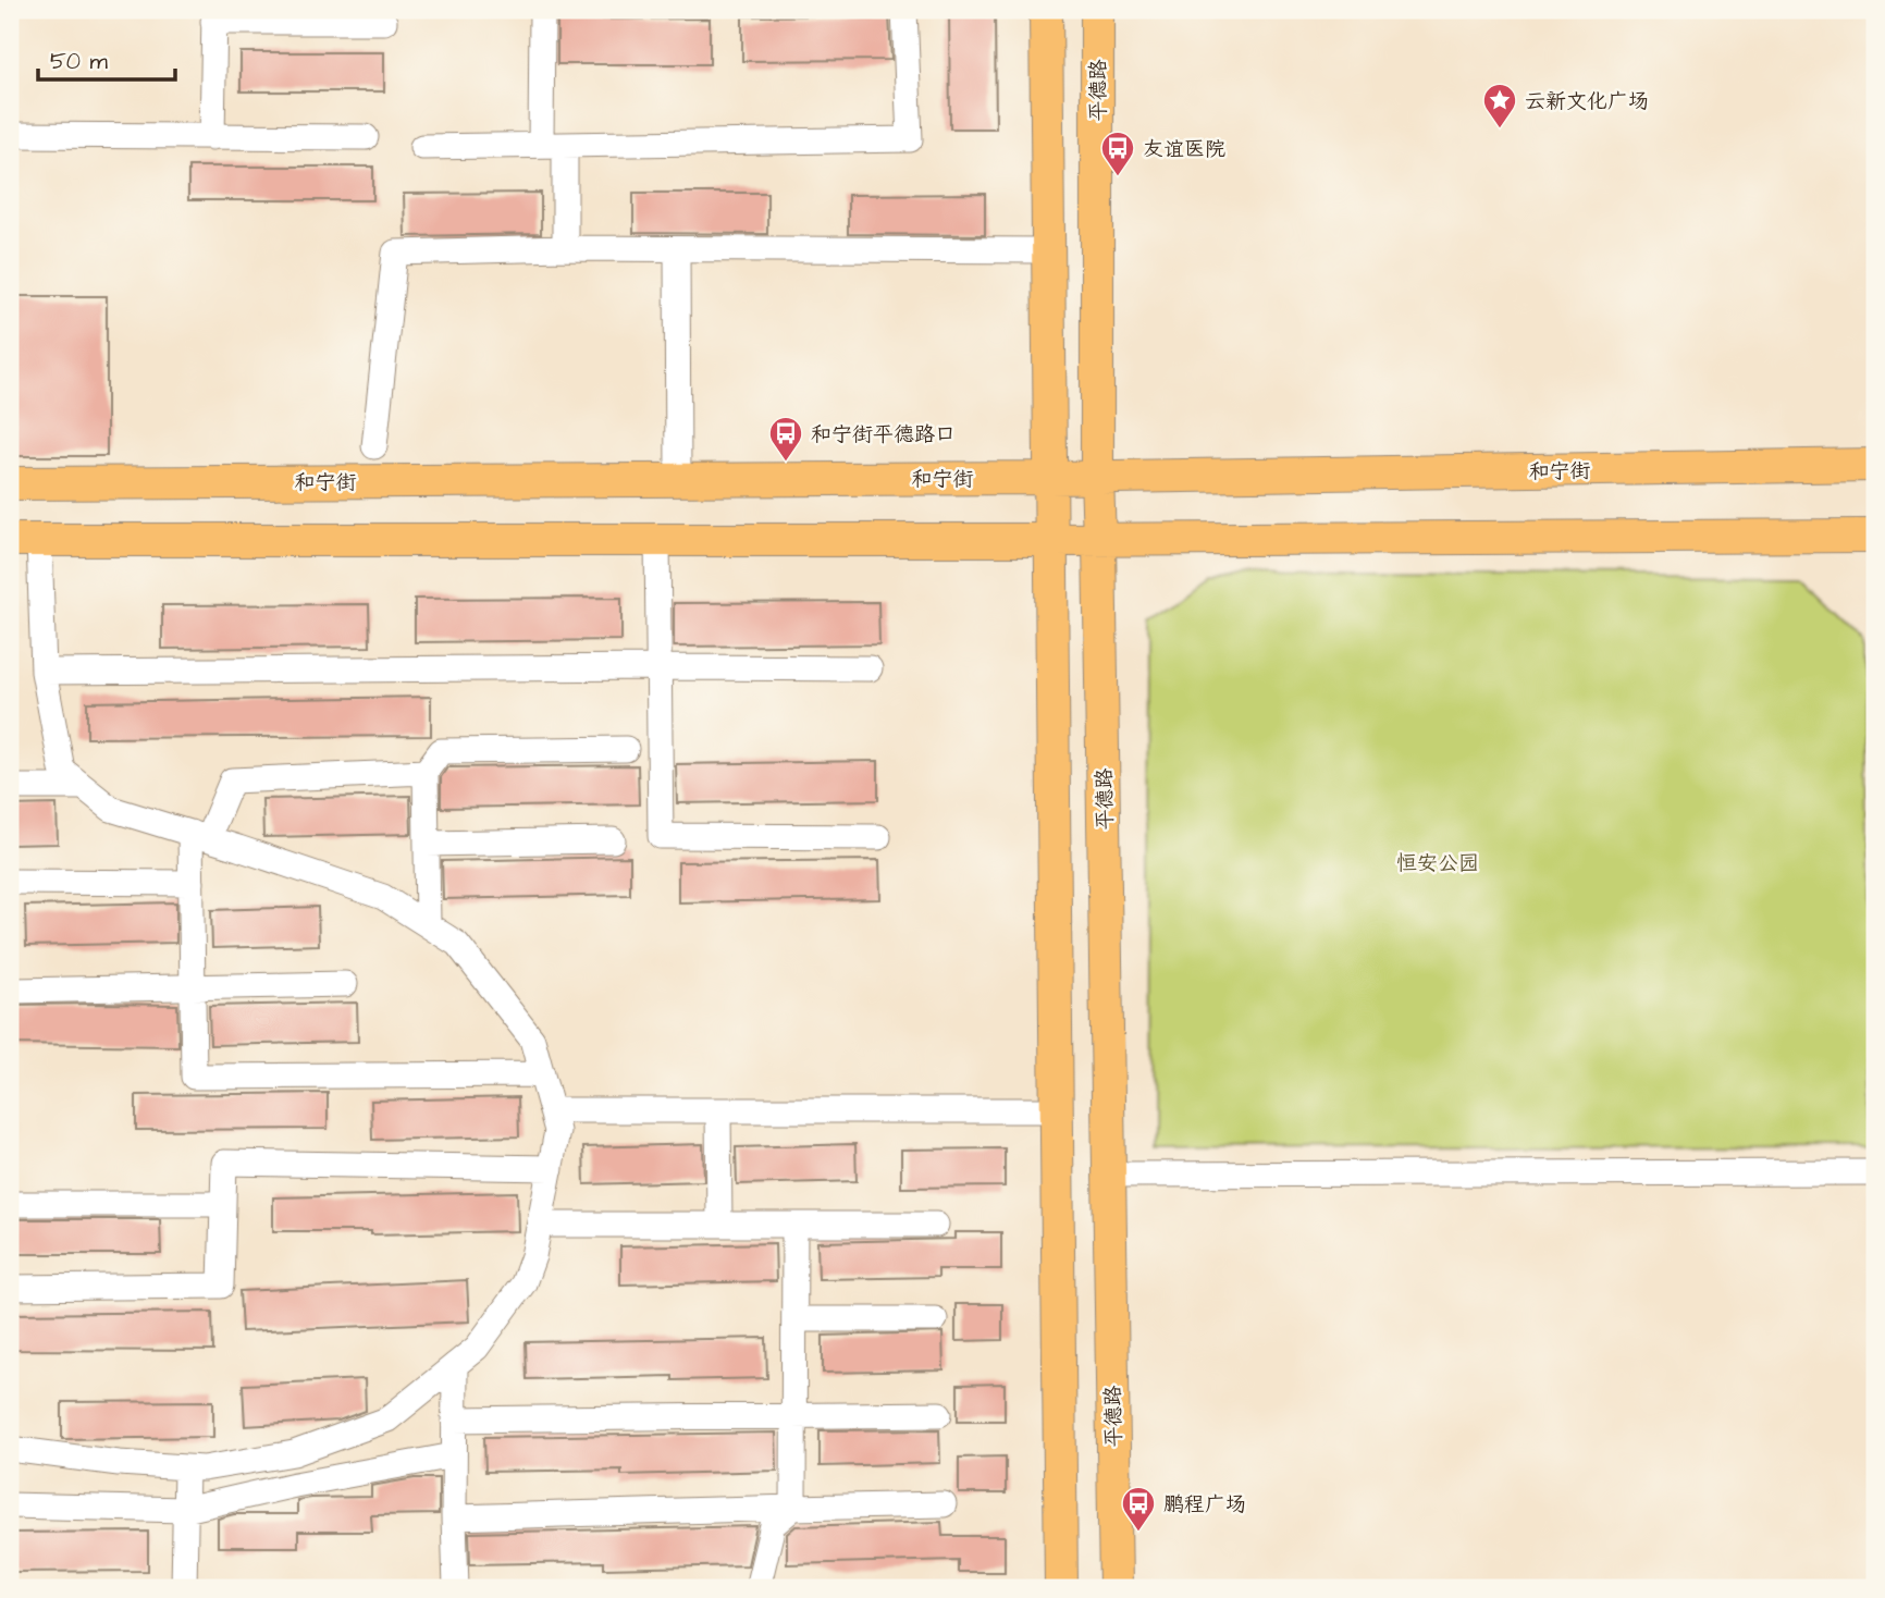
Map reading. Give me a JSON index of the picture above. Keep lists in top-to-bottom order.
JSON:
{
  "streets": {
    "main road": ["平德路", "和宁街"]
  },
  "crossings": [
    ["平德路", "和宁街"]
  ],
  "parks": ["恒安公园"],
  "places": {
    "place": ["云新文化广场"],
    "bus stop": ["友谊医院", "和宁街平德路口", "鹏程广场"]
  },
  "scale_bar": "50 m"
}
